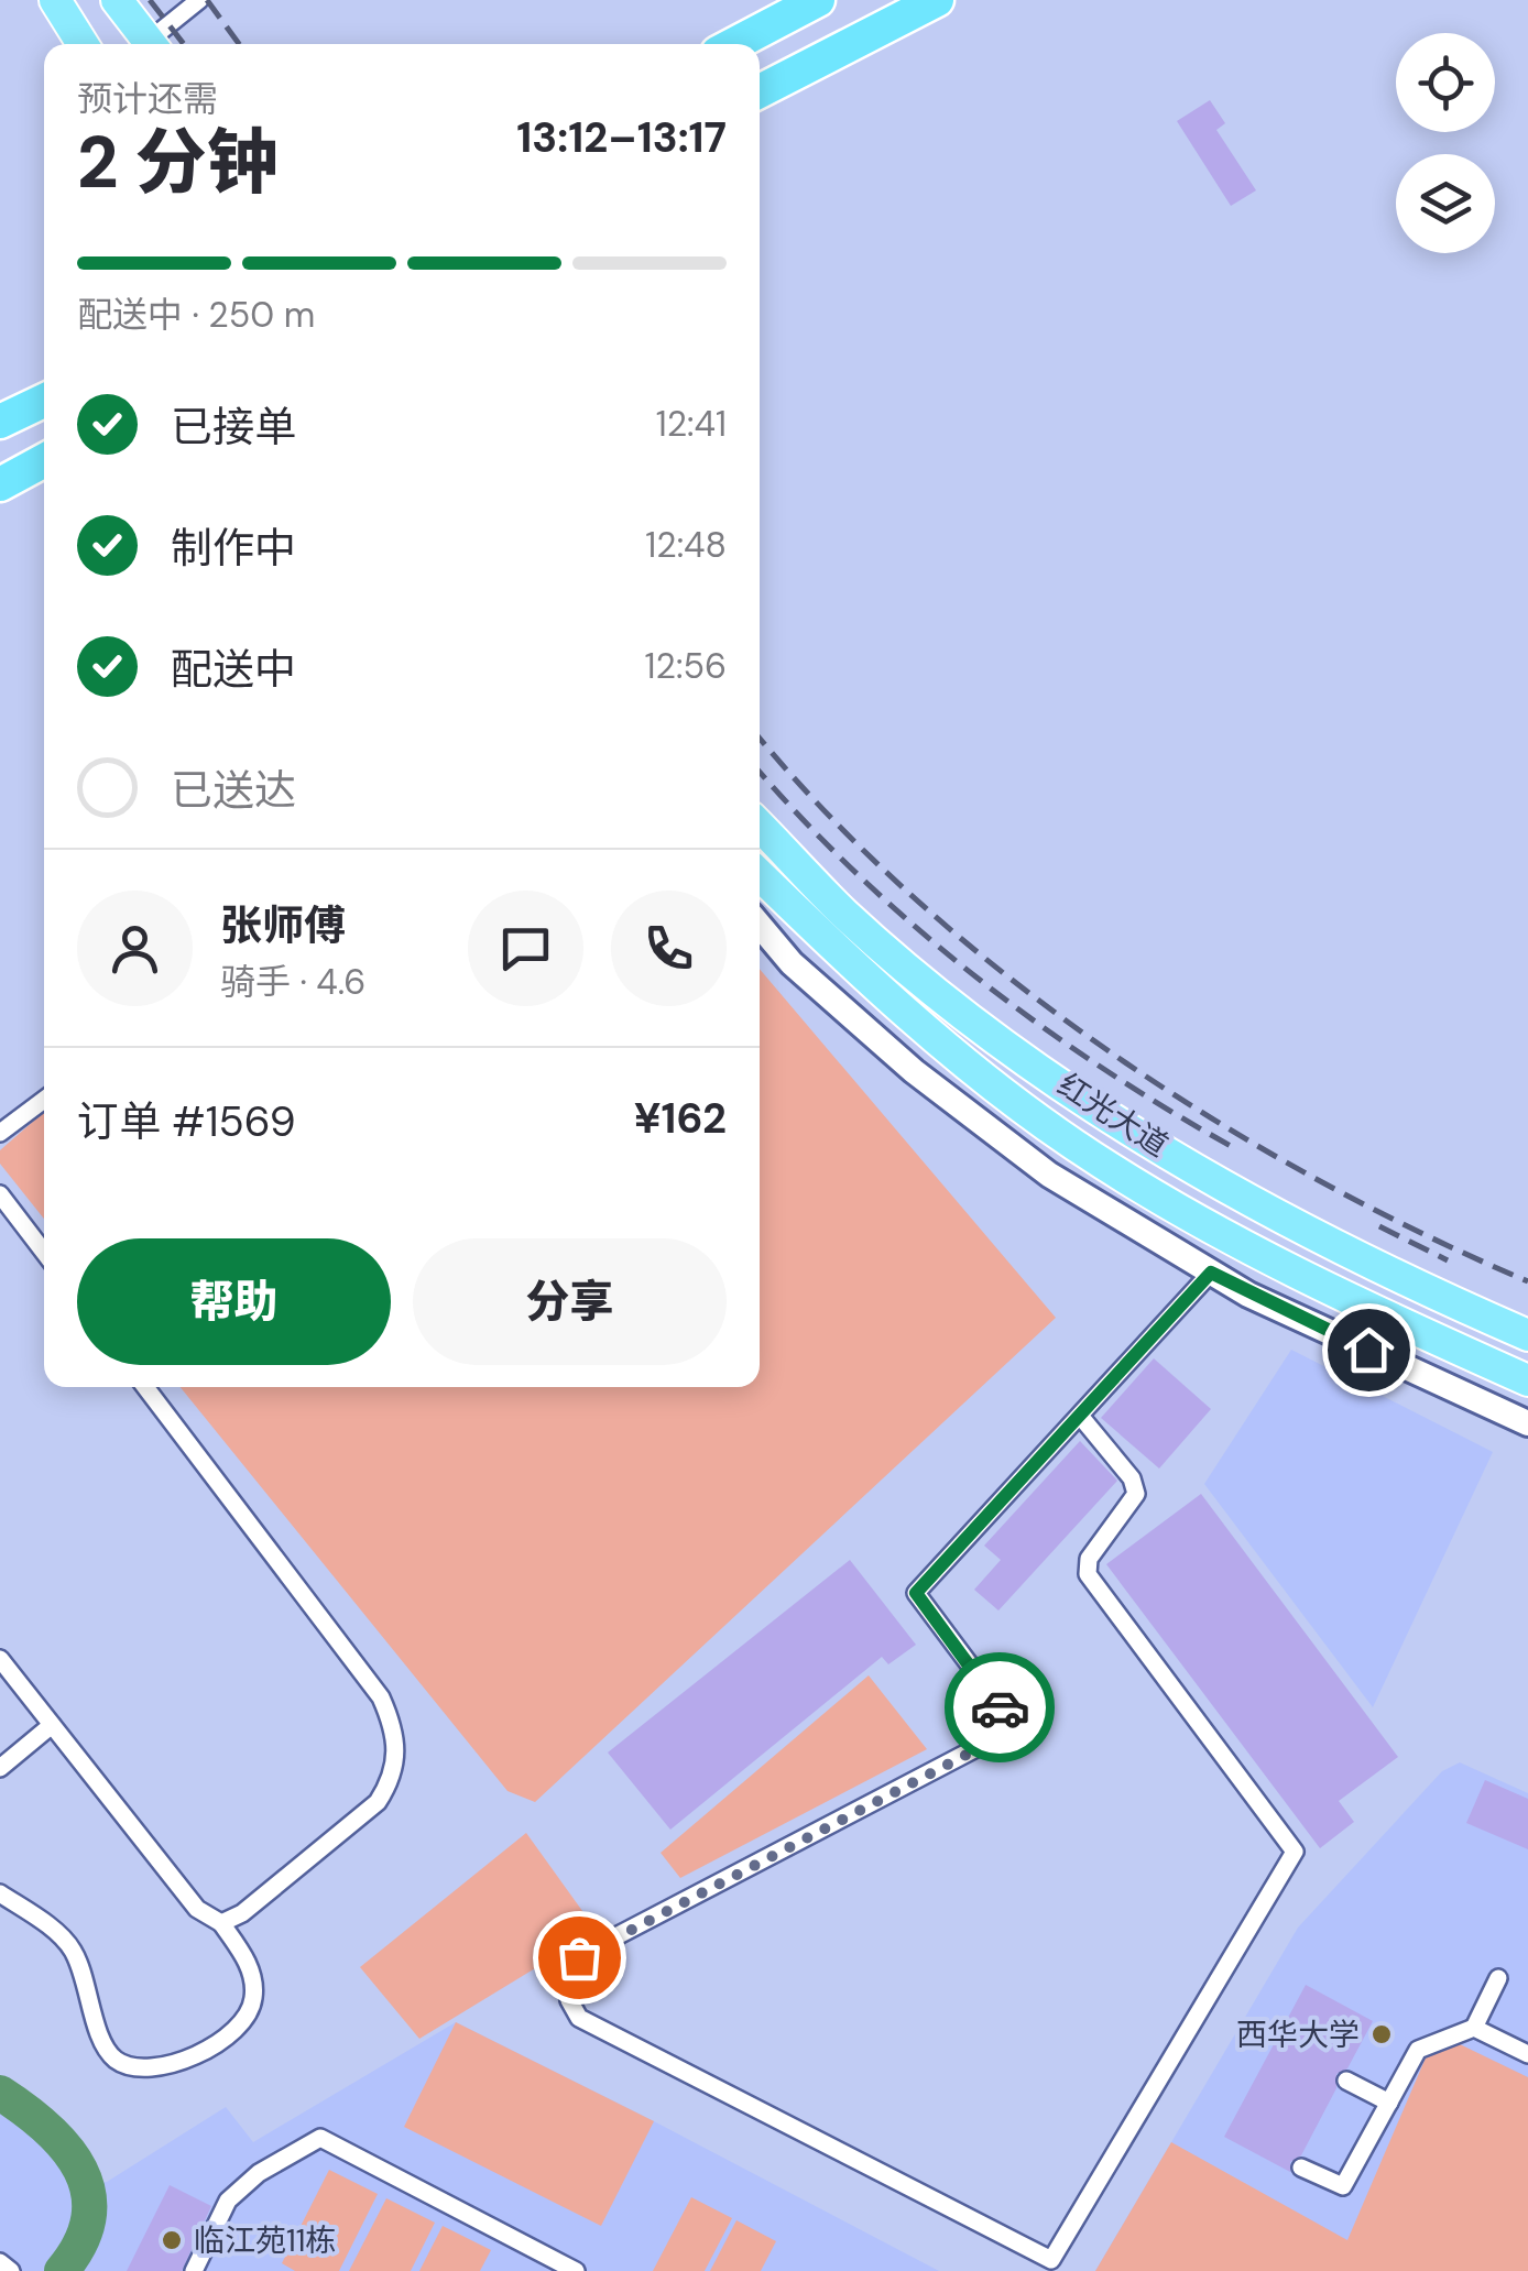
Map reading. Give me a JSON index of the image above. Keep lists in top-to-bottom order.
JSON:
{
  "streets": {
    "highway": ["红光大道"]
  },
  "places": ["西华大学", "临江苑11栋"],
  "page": {
    "heading": ["2 分钟", "预计还需", "13:12–13:17"],
    "panel": [
      "张师傅",
      "骑手 · 4.6",
      "订单 #1569",
      "¥162"
    ],
    "bar": "配送中 · 250 m",
    "list": [
      ["已接单", "12:41"],
      ["制作中", "12:48"],
      ["配送中", "12:56"],
      "已送达"
    ],
    "buttons": ["帮助", "分享"]
  }
}
